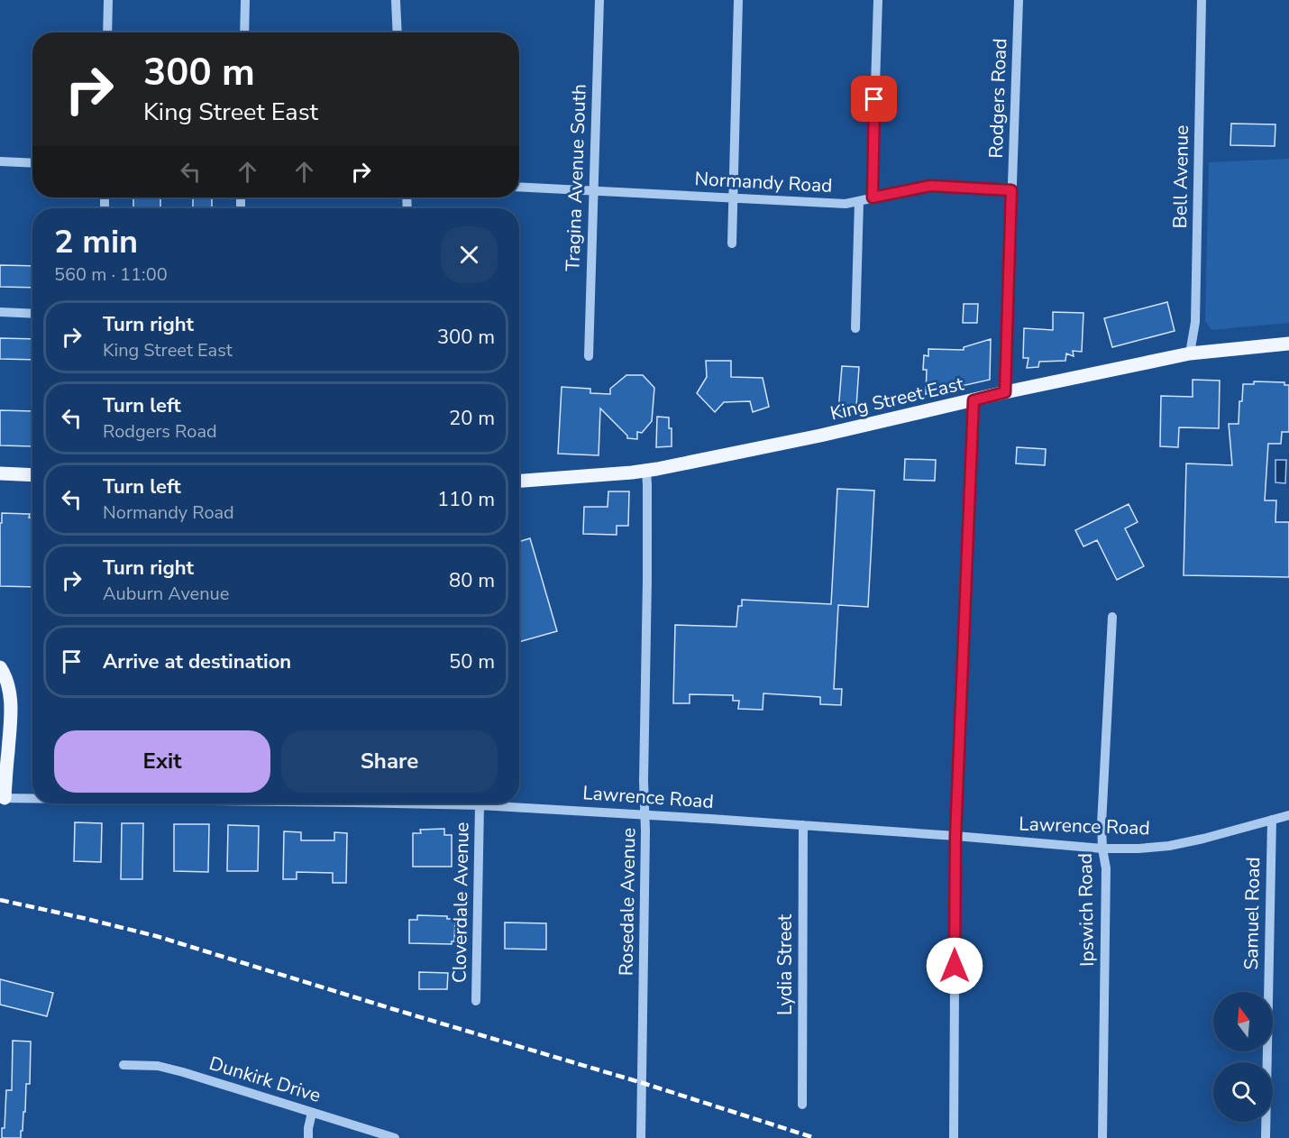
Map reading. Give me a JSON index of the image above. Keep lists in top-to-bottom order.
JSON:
{
  "streets": {
    "main road": ["King Street East"],
    "street": [
      "Rodgers Road",
      "Bell Avenue",
      "Tragina Avenue South",
      "Normandy Road",
      "Lawrence Road",
      "Rosedale Avenue",
      "Cloverdale Avenue",
      "Ipswich Road",
      "Samuel Road",
      "Lydia Street",
      "Dunkirk Drive"
    ]
  },
  "crossings": [
    ["Rodgers Road", "Normandy Road"],
    ["Rodgers Road", "King Street East"],
    ["Bell Avenue", "King Street East"],
    ["Tragina Avenue South", "Normandy Road"],
    ["King Street East", "Rosedale Avenue"],
    ["Lawrence Road", "Rosedale Avenue"],
    ["Lawrence Road", "Cloverdale Avenue"],
    ["Lawrence Road", "Ipswich Road"],
    ["Lawrence Road", "Samuel Road"],
    ["Lawrence Road", "Lydia Street"]
  ],
  "north": "top",
  "page": {
    "turn": ["300 m", "King Street East"],
    "heading": ["2 min", "560 m · 11:00"],
    "list": [
      {
        "name": "Turn right",
        "note": "King Street East",
        "value": "300 m"
      },
      {
        "name": "Turn left",
        "note": "Rodgers Road",
        "value": "20 m"
      },
      {
        "name": "Turn left",
        "note": "Normandy Road",
        "value": "110 m"
      },
      {
        "name": "Turn right",
        "note": "Auburn Avenue",
        "value": "80 m"
      },
      {
        "name": "Arrive at destination",
        "value": "50 m"
      }
    ],
    "buttons": ["Exit", "Share"]
  }
}
